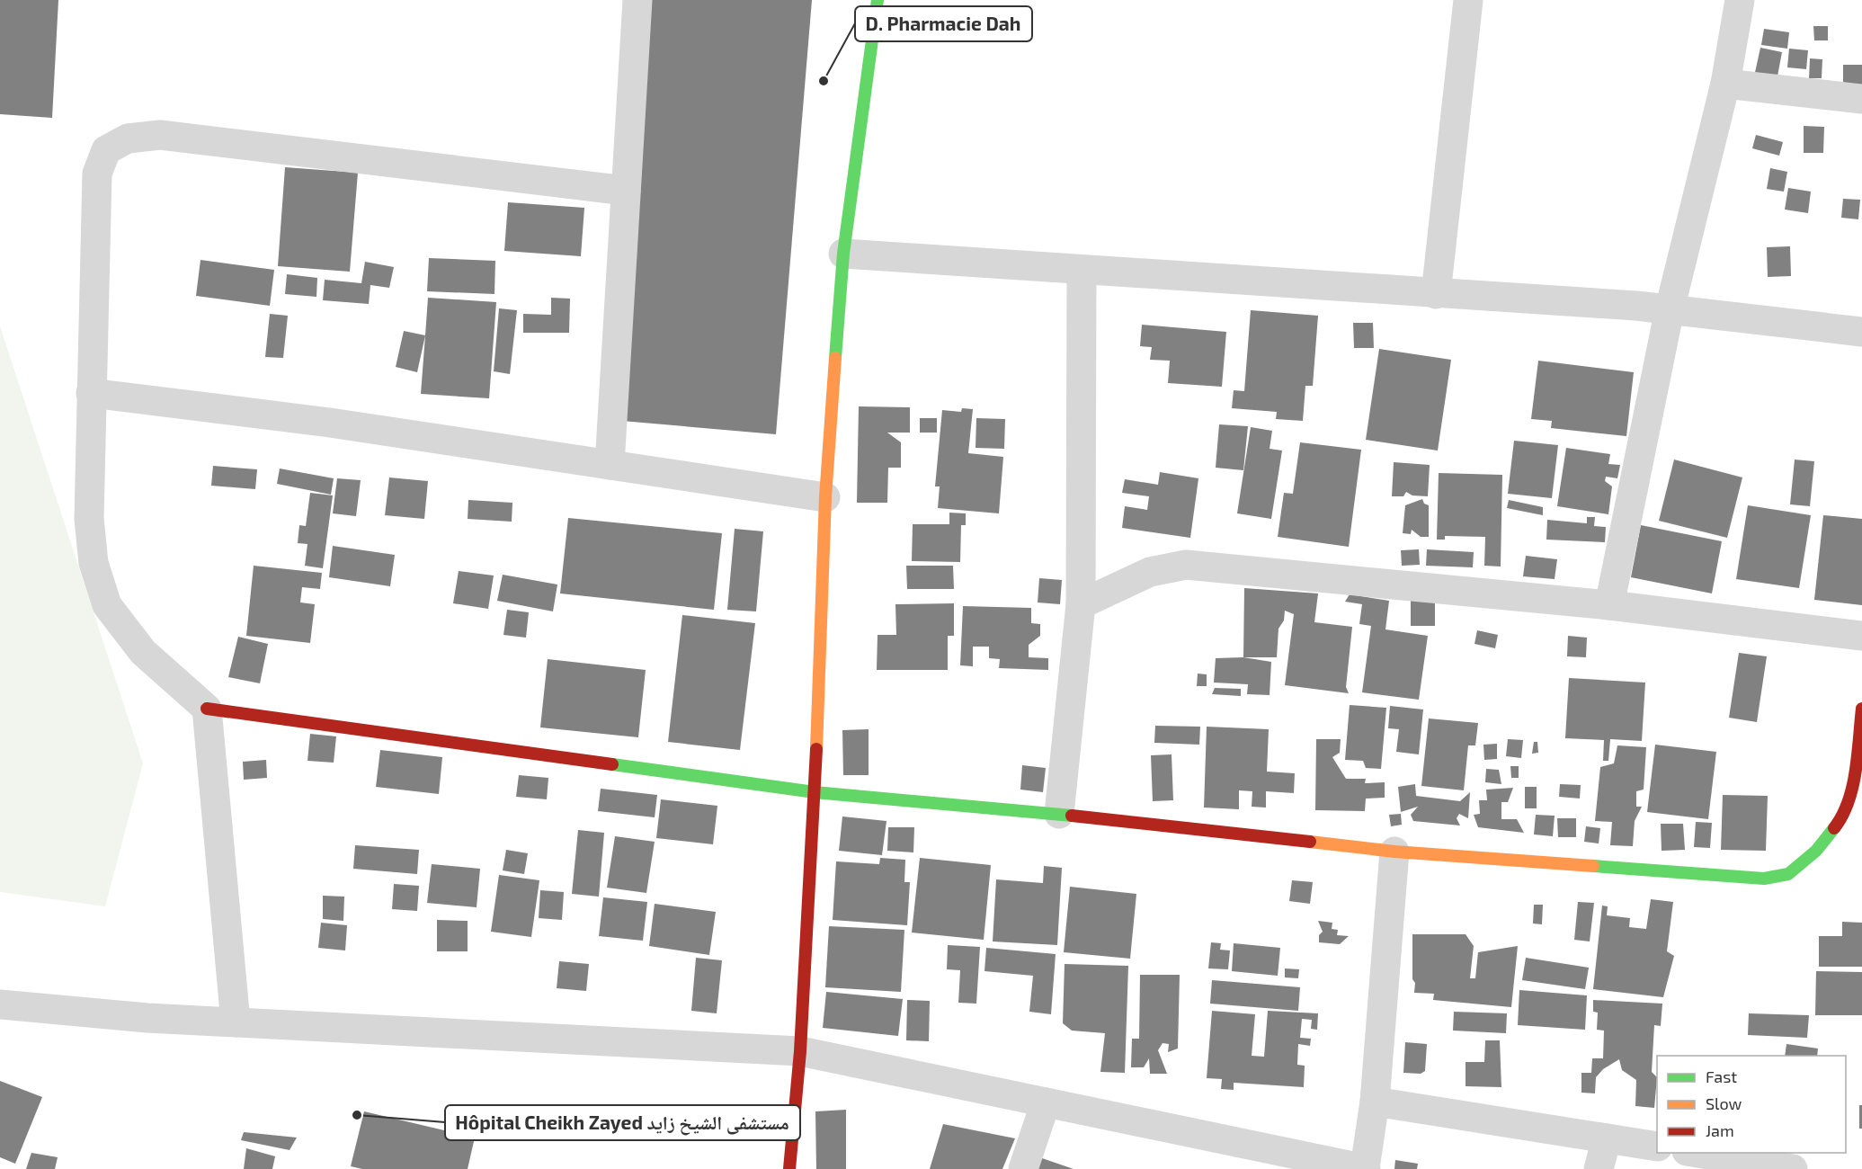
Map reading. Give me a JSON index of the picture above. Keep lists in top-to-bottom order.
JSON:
{
  "places": ["D. Pharmacie Dah", "Hôpital Cheikh Zayed مستشفى الشيخ زايد"],
  "legend": ["Fast", "Slow", "Jam"]
}
